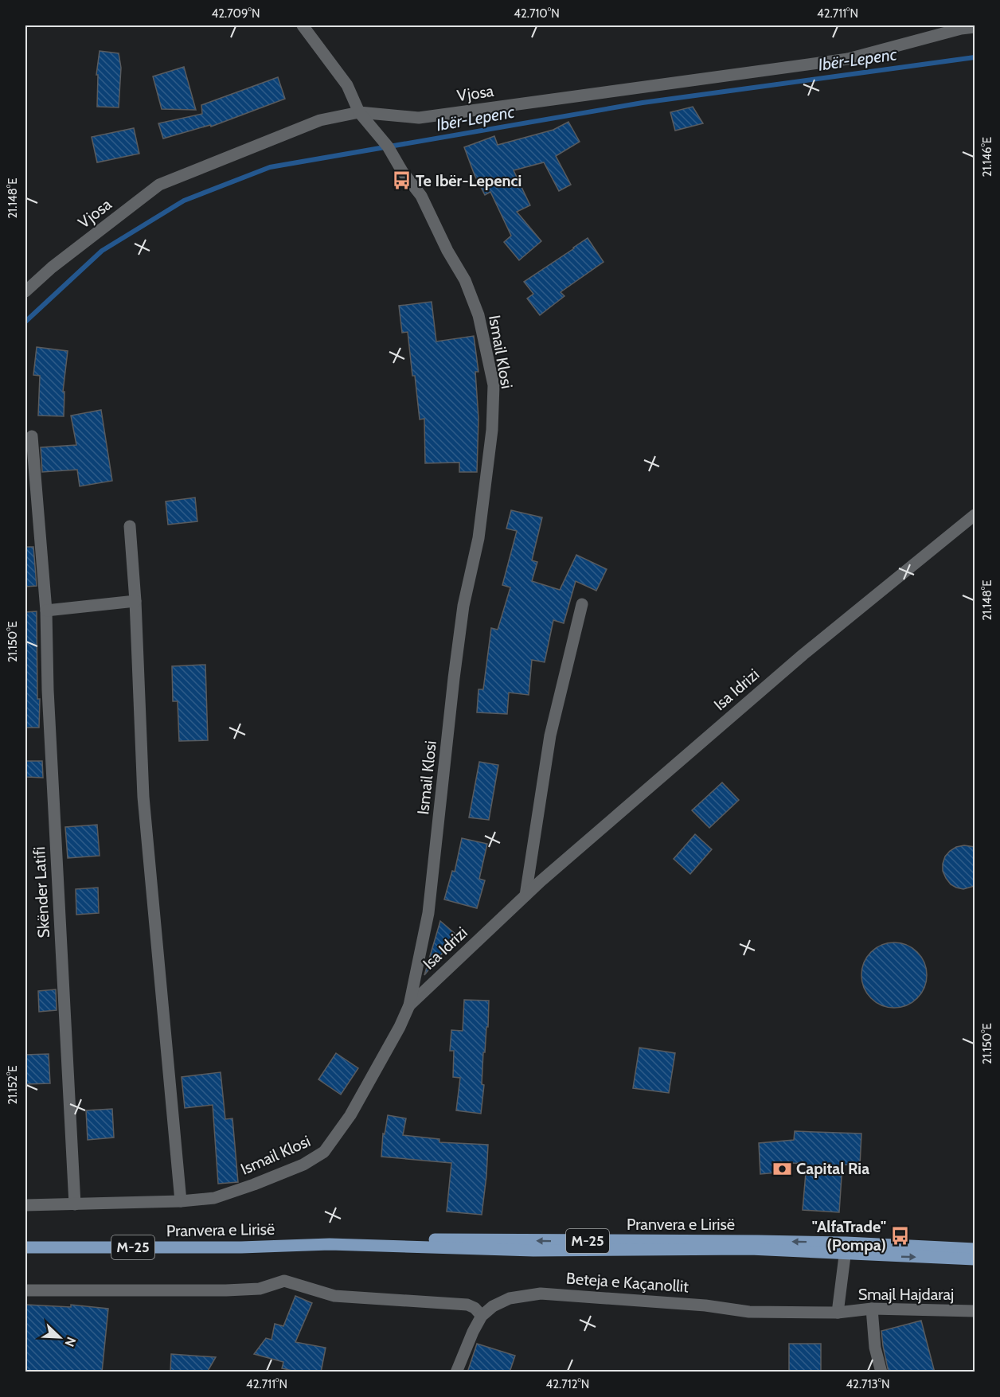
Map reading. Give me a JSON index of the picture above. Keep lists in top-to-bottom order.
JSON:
{
  "streets": {
    "main road": ["Pranvera e Lirisë", "M-25"],
    "street": [
      "Vjosa",
      "Ismail Klosi",
      "Isa Idrizi",
      "Skënder Latifi",
      "Beteja e Kaçanollit",
      "Smajl Hajdaraj"
    ]
  },
  "crossings": [
    ["Vjosa", "Ismail Klosi"],
    ["Ismail Klosi", "Isa Idrizi"],
    ["Ismail Klosi", "Skënder Latifi"],
    ["Beteja e Kaçanollit", "Smajl Hajdaraj"]
  ],
  "water": ["Ibër-Lepenc"],
  "places": {
    "bus stop": ["Te Ibër-Lepenci", "\"AlfaTrade\" (Pompa)"],
    "bank": ["Capital Ria"]
  },
  "north": "bottom right",
  "coordinates": [
    "42.709°N",
    "42.710°N",
    "42.711°N",
    "21.146°E",
    "21.148°E",
    "21.150°E",
    "21.152°E",
    "42.712°N",
    "42.713°N"
  ]
}
